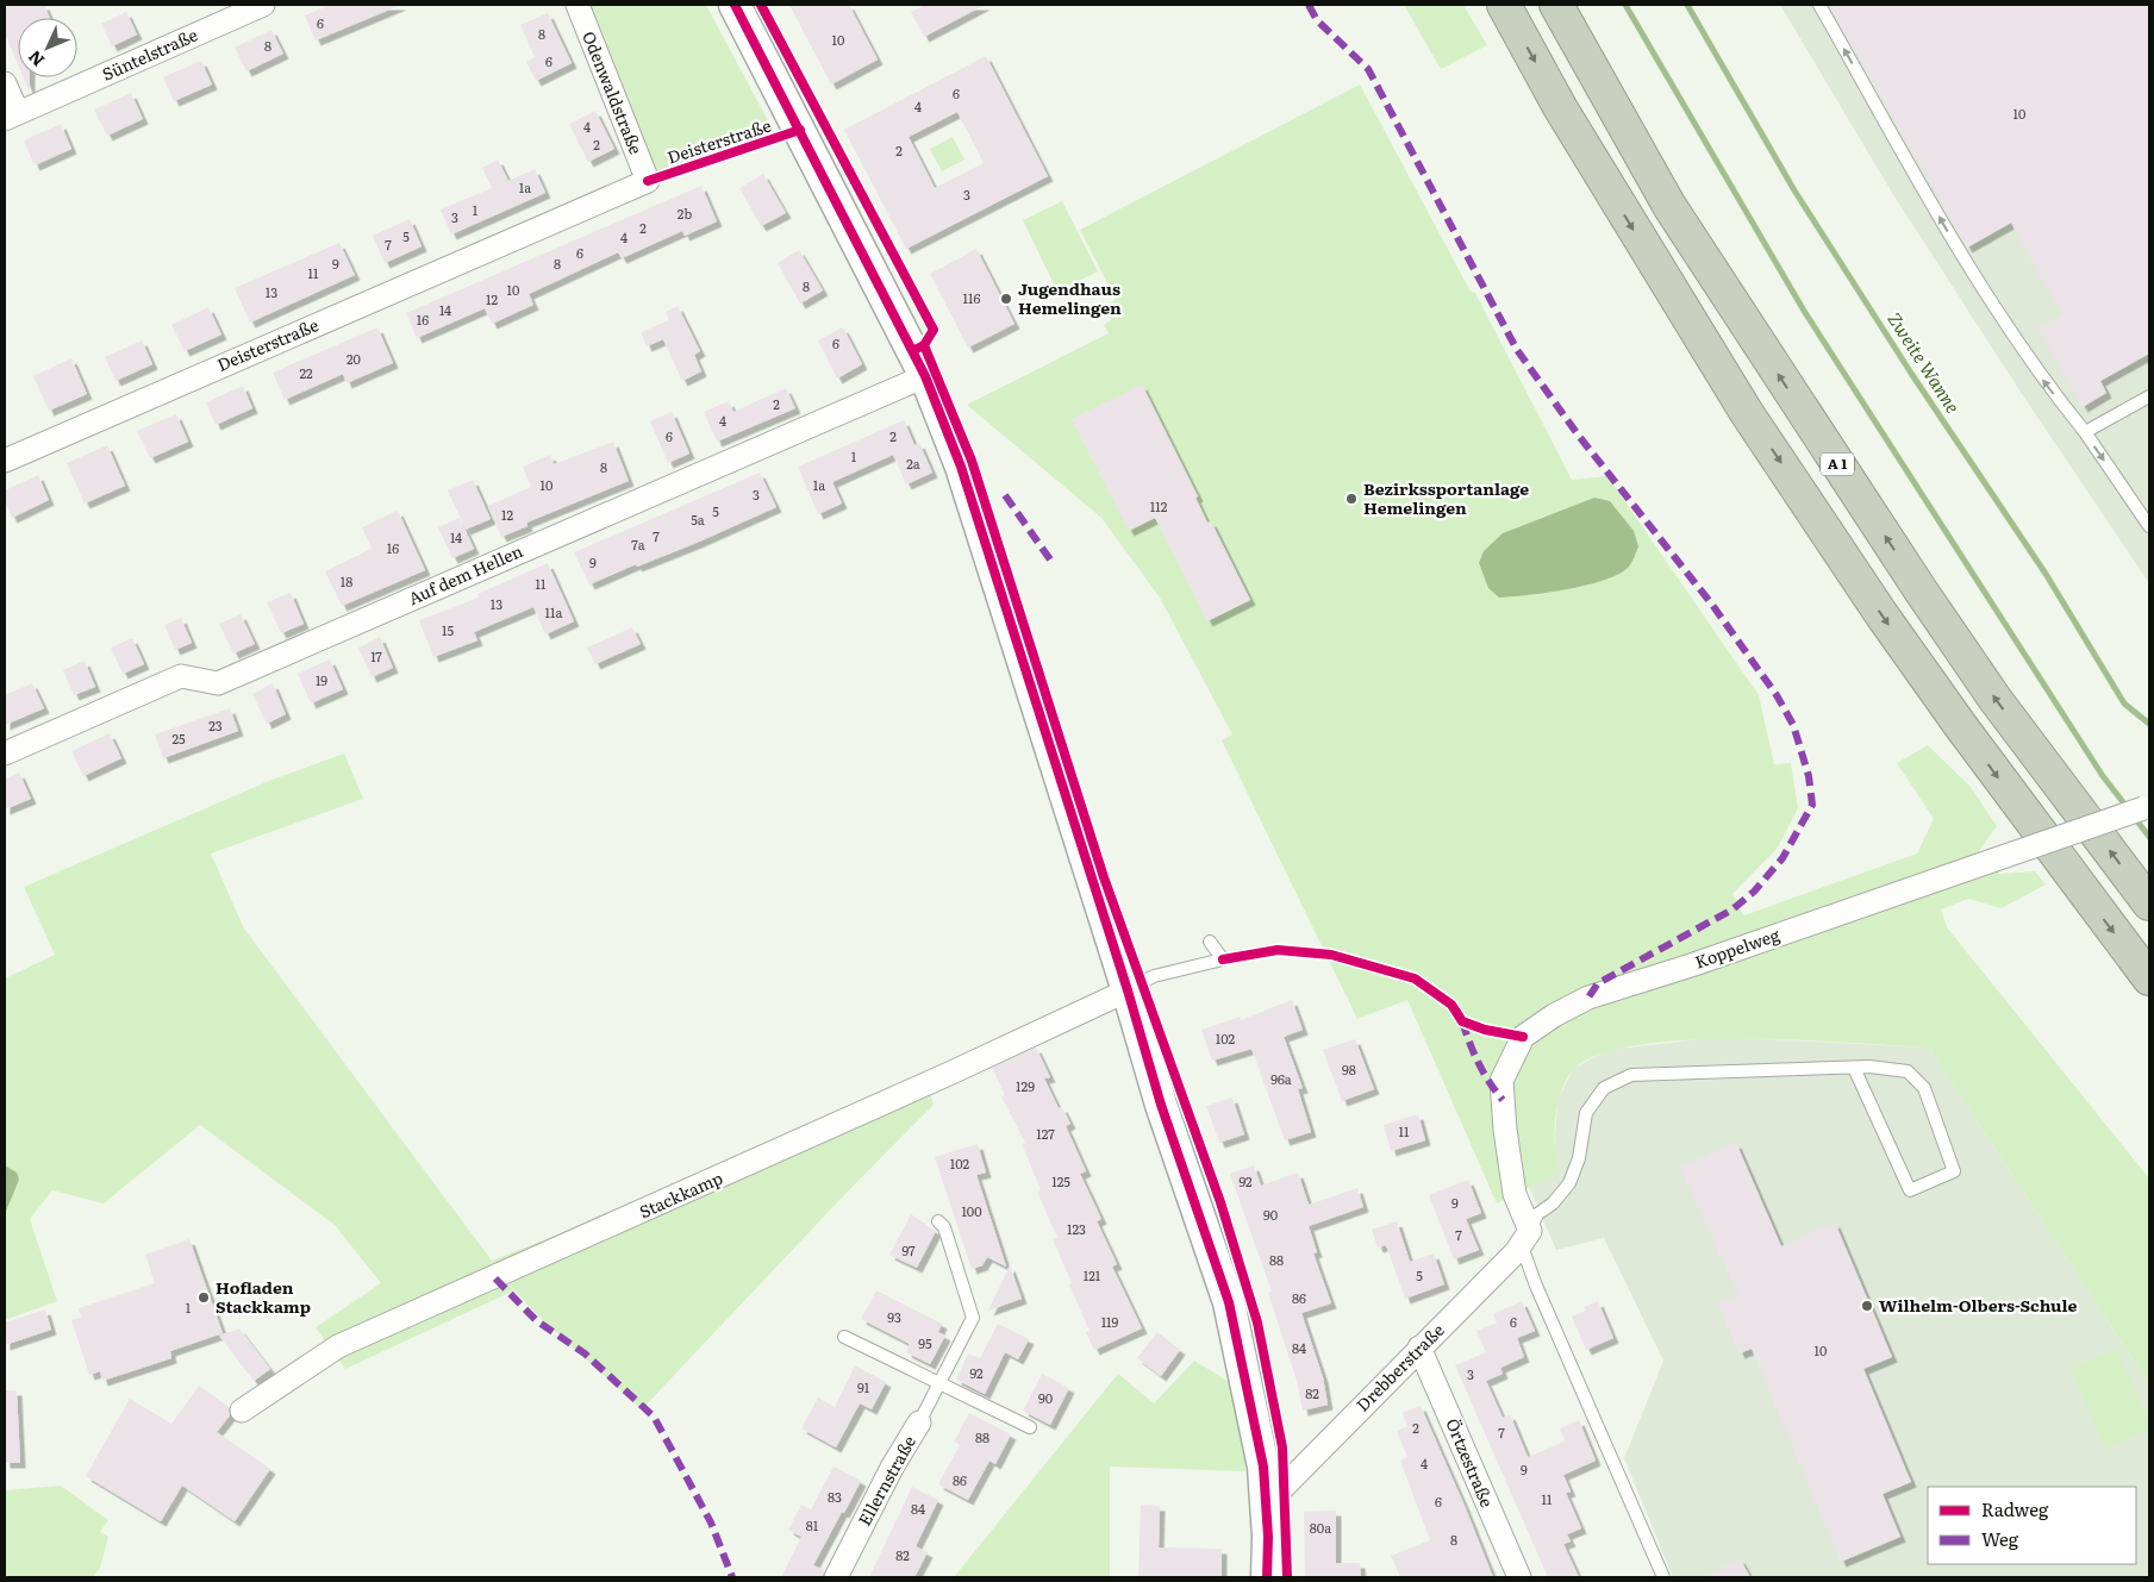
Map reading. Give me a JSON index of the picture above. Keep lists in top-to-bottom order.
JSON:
{
  "streets": {
    "highway": ["A 1"],
    "street": [
      "Süntelstraße",
      "Odenwaldstraße",
      "Deisterstraße",
      "Auf dem Hellen",
      "Koppelweg",
      "Stackkamp",
      "Drebberstraße",
      "Örtzestraße",
      "Ellernstraße"
    ]
  },
  "crossings": [
    ["Odenwaldstraße", "Deisterstraße"],
    ["Koppelweg", "Drebberstraße"],
    ["Drebberstraße", "Örtzestraße"]
  ],
  "water": ["Zweite Wanne"],
  "places": [
    "Jugendhaus Hemelingen",
    "Bezirkssportanlage Hemelingen",
    "Hofladen Stackkamp",
    "Wilhelm-Olbers-Schule"
  ],
  "house_numbers": [
    "6",
    "8",
    "10",
    "8",
    "6",
    "6",
    "4",
    "10",
    "4",
    "2",
    "2",
    "1a",
    "3",
    "1",
    "2b",
    "3",
    "2",
    "5",
    "4",
    "7",
    "6",
    "9",
    "8",
    "11",
    "8",
    "10",
    "13",
    "116",
    "12",
    "14",
    "16",
    "6",
    "20",
    "22",
    "2",
    "4",
    "6",
    "2",
    "1",
    "2a",
    "8",
    "10",
    "1a",
    "3",
    "112",
    "5",
    "12",
    "5a",
    "7",
    "14",
    "7a",
    "16",
    "9",
    "18",
    "11",
    "13",
    "11a",
    "15",
    "17",
    "19",
    "23",
    "25",
    "102",
    "98",
    "96a",
    "129",
    "11",
    "127",
    "102",
    "125",
    "92",
    "9",
    "100",
    "90",
    "123",
    "7",
    "97",
    "88",
    "121",
    "5",
    "86",
    "1",
    "93",
    "119",
    "6",
    "95",
    "84",
    "10",
    "92",
    "3",
    "91",
    "82",
    "90",
    "2",
    "7",
    "88",
    "4",
    "9",
    "86",
    "83",
    "11",
    "6",
    "84",
    "81",
    "80a",
    "8",
    "82"
  ],
  "legend": ["Radweg", "Weg"],
  "north": "bottom left"
}
